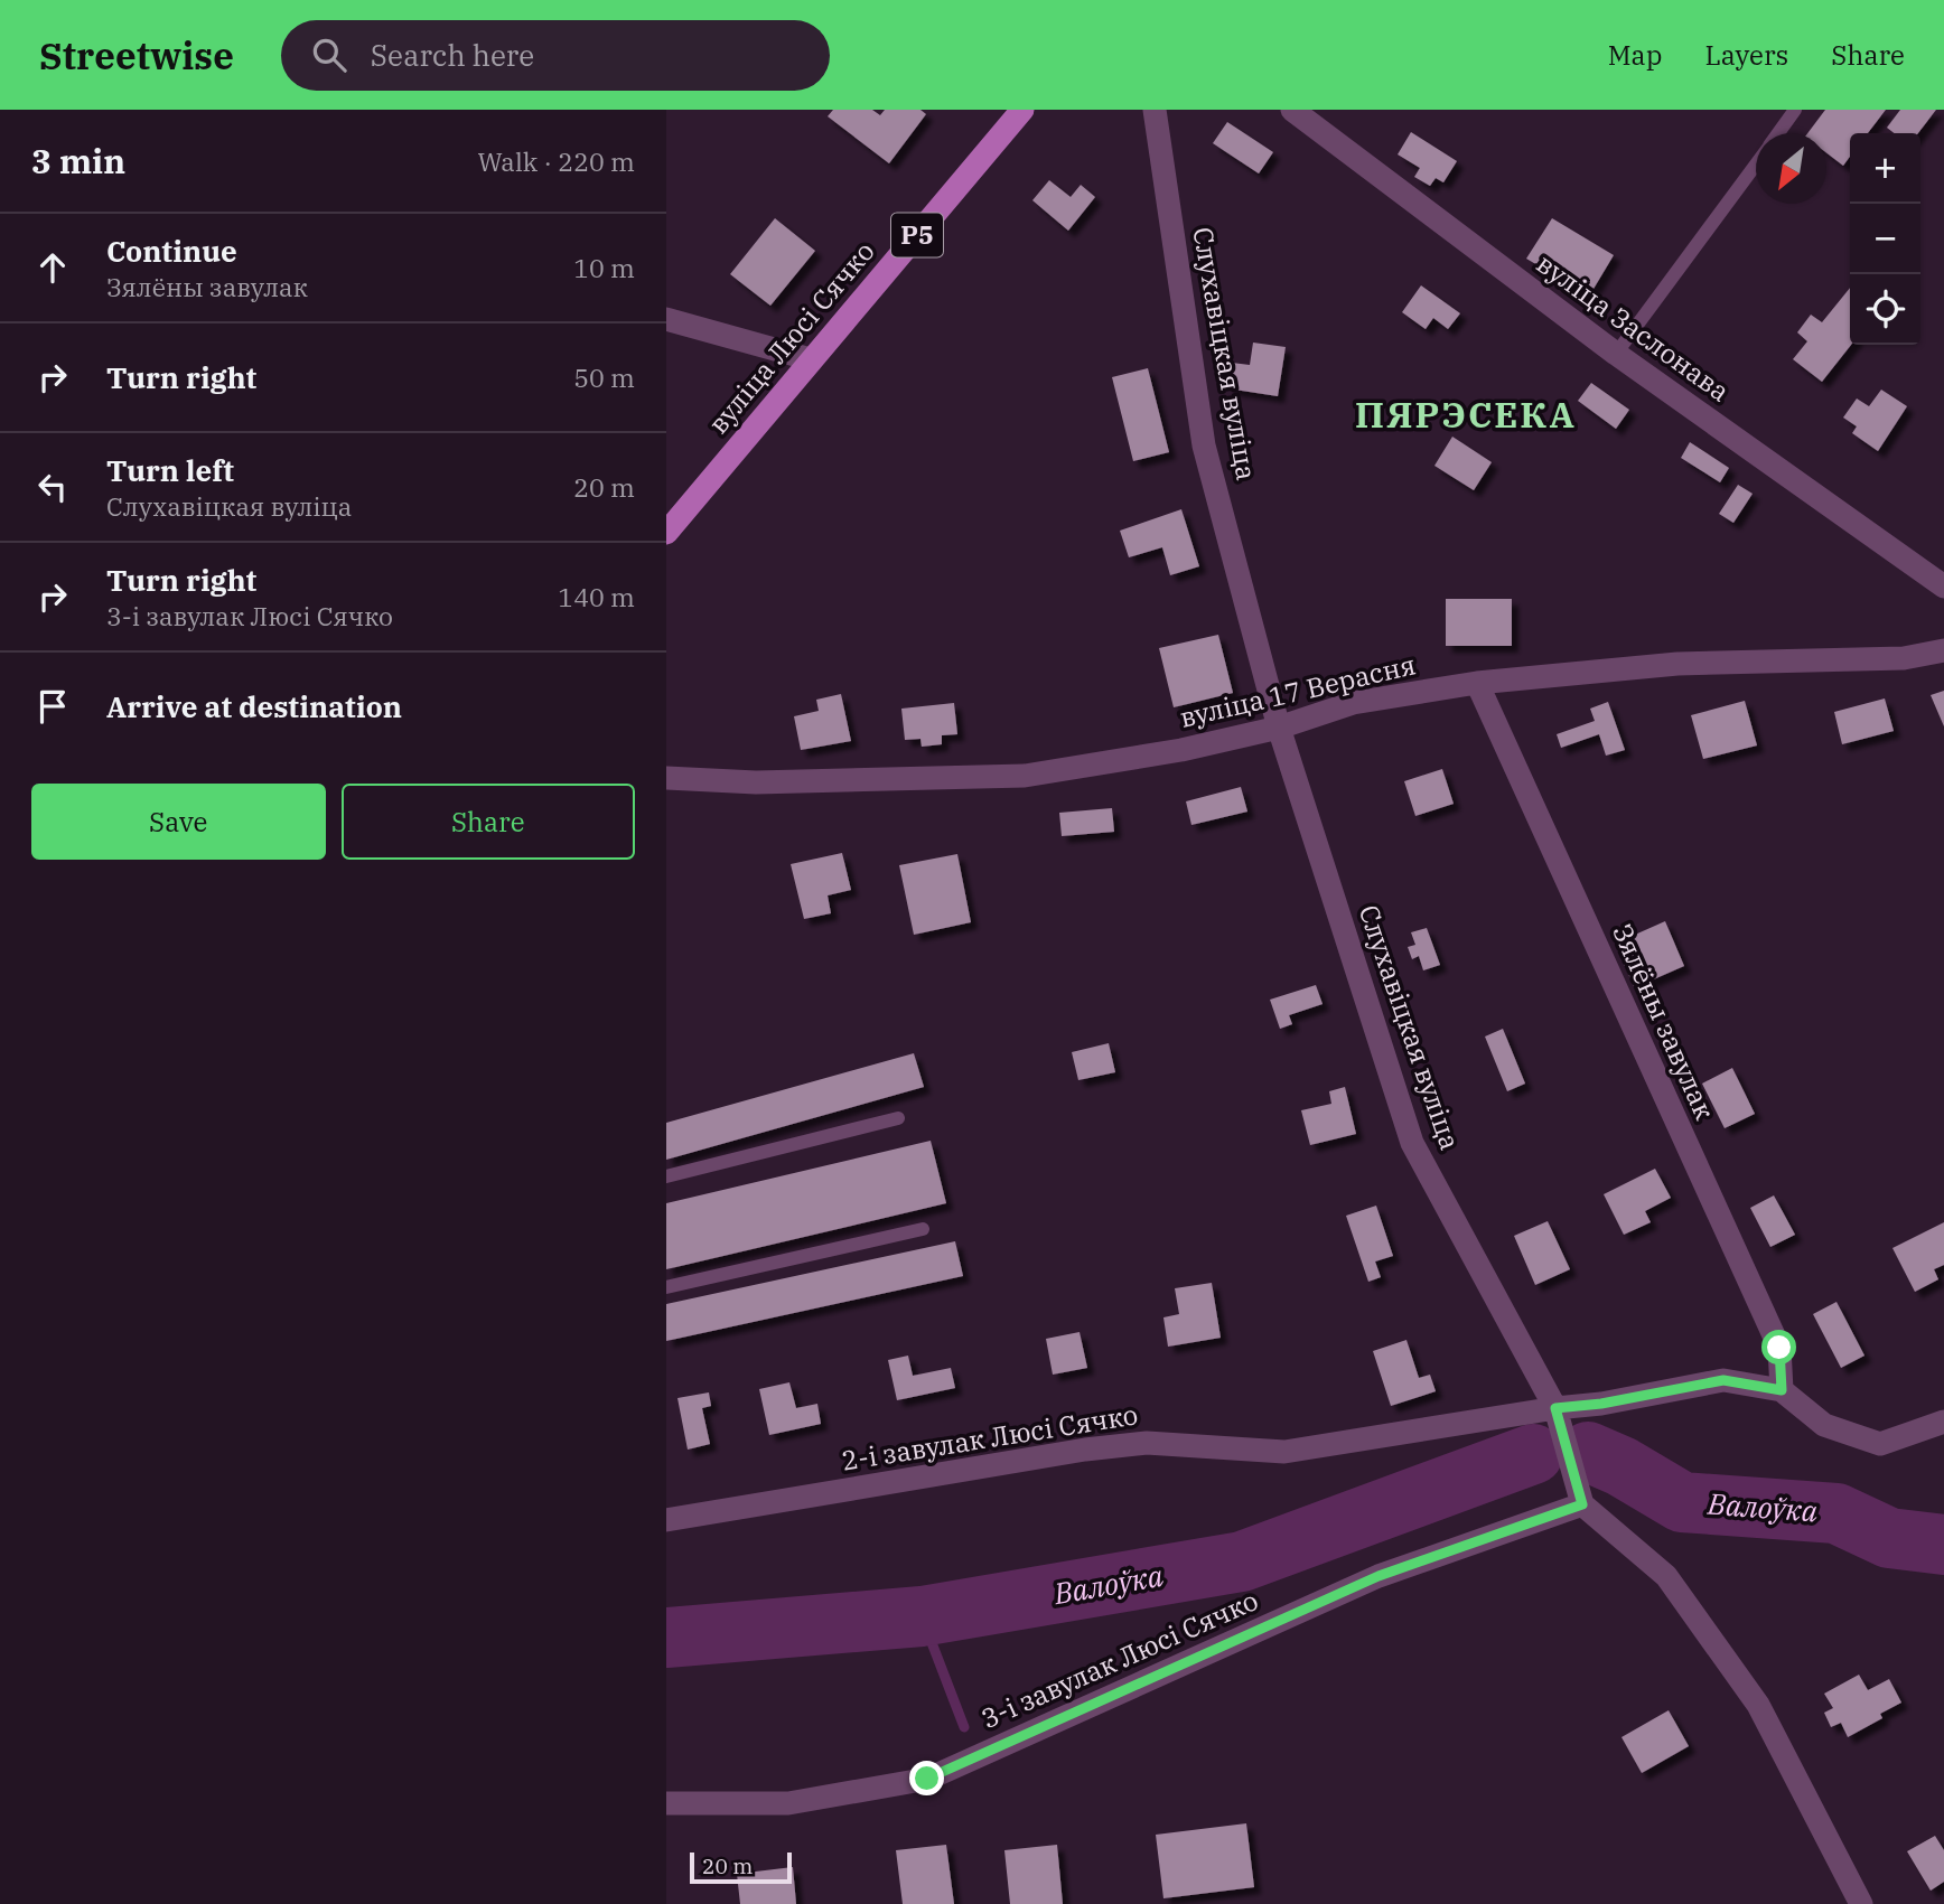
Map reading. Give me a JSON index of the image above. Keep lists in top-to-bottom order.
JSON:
{
  "streets": {
    "main road": ["Р5", "вуліца Люсі Сячко"],
    "street": [
      "вуліца Заслонава",
      "Слухавіцкая вуліца",
      "вуліца 17 Верасня",
      "Зялёны завулак",
      "2-і завулак Люсі Сячко",
      "3-і завулак Люсі Сячко"
    ]
  },
  "crossings": [
    ["Слухавіцкая вуліца", "вуліца 17 Верасня"],
    ["Слухавіцкая вуліца", "2-і завулак Люсі Сячко"],
    ["Слухавіцкая вуліца", "3-і завулак Люсі Сячко"],
    ["вуліца 17 Верасня", "Зялёны завулак"],
    ["Зялёны завулак", "2-і завулак Люсі Сячко"]
  ],
  "districts": ["ПЯРЭСЕКА"],
  "water": ["Валоўка"],
  "scale_bar": "20 m",
  "north": "bottom left",
  "page": {
    "header": "Streetwise",
    "search": "Search here",
    "nav": ["Map", "Layers", "Share"],
    "heading": ["3 min", "Walk · 220 m"],
    "map_buttons": ["+", "−"],
    "list": [
      ["Continue", "Зялёны завулак", "10 m"],
      ["Turn right", "50 m"],
      ["Turn left", "Слухавіцкая вуліца", "20 m"],
      ["Turn right", "3-і завулак Люсі Сячко", "140 m"],
      "Arrive at destination"
    ],
    "buttons": ["Save", "Share"],
    "scale": "20 m"
  }
}
